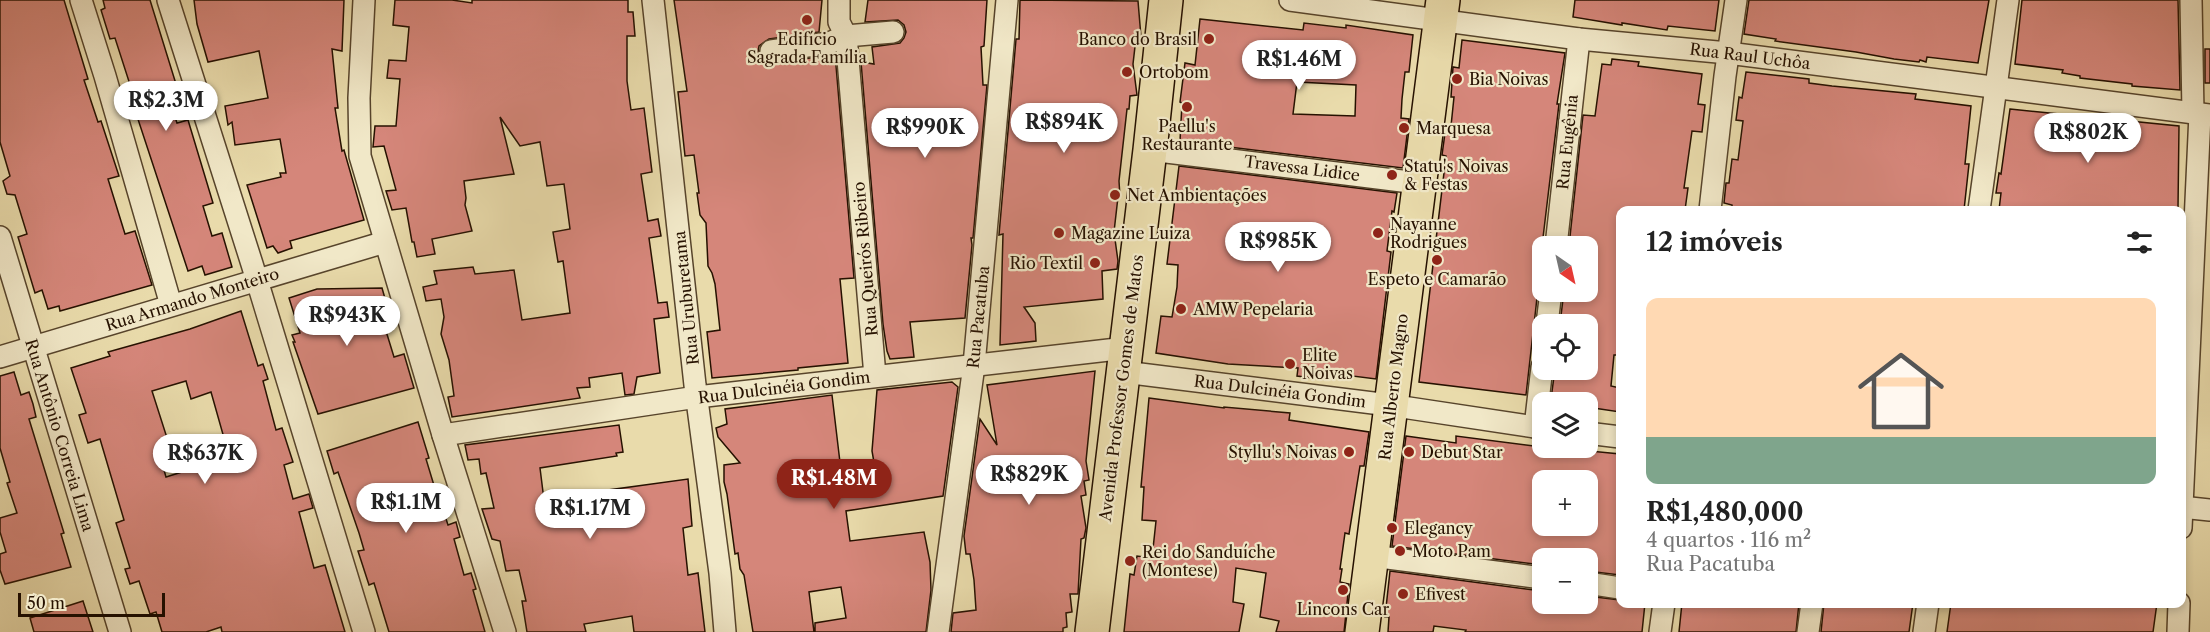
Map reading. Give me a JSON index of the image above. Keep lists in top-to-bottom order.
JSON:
{
  "streets": {
    "main road": ["Rua Alberto Magno", "Avenida Professor Gomes de Matos"],
    "street": [
      "Rua Raul Uchôa",
      "Rua Eugênia",
      "Travessa Lidice",
      "Rua Queirós Ribeiro",
      "Rua Uruburetama",
      "Rua Armando Monteiro",
      "Rua Pacatuba",
      "Rua Dulcinéia Gondim",
      "Rua Antônio Correia Lima"
    ]
  },
  "crossings": [
    ["Rua Raul Uchôa", "Rua Eugênia"],
    ["Rua Raul Uchôa", "Rua Alberto Magno"],
    ["Travessa Lidice", "Rua Alberto Magno"],
    ["Travessa Lidice", "Avenida Professor Gomes de Matos"],
    ["Rua Queirós Ribeiro", "Rua Dulcinéia Gondim"],
    ["Rua Uruburetama", "Rua Dulcinéia Gondim"],
    ["Rua Armando Monteiro", "Rua Antônio Correia Lima"],
    ["Rua Pacatuba", "Rua Dulcinéia Gondim"],
    ["Rua Dulcinéia Gondim", "Rua Alberto Magno"],
    ["Rua Dulcinéia Gondim", "Avenida Professor Gomes de Matos"]
  ],
  "places": [
    "Edifício Sagrada Família",
    "Banco do Brasil",
    "Ortobom",
    "Bia Noivas",
    "Paellu's Restaurante",
    "Marquesa",
    "Statu's Noivas & Festas",
    "Net Ambientações",
    "Magazine Luiza",
    "Nayanne Rodrigues",
    "Espeto e Camarão",
    "Rio Textil",
    "AMW Pepelaria",
    "Elite Noivas",
    "Styllu's Noivas",
    "Debut Star",
    "Elegancy",
    "Moto Pam",
    "Rei do Sanduíche (Montese)",
    "Lincons Car",
    "Efivest"
  ],
  "scale_bar": "50 m",
  "north": "bottom right",
  "page": {
    "price": [
      "R$1.46M",
      "R$2.3M",
      "R$894K",
      "R$990K",
      "R$802K",
      "R$985K",
      "R$943K",
      "R$637K",
      "R$829K",
      "R$1.48M",
      "R$1.1M",
      "R$1.17M"
    ],
    "heading": "12 imóveis",
    "map_buttons": ["+", "−"],
    "list": [
      {
        "name": "R$1,480,000",
        "note": "4 quartos · 116 m² · Rua Pacatuba"
      }
    ],
    "scale": "50 m"
  }
}
